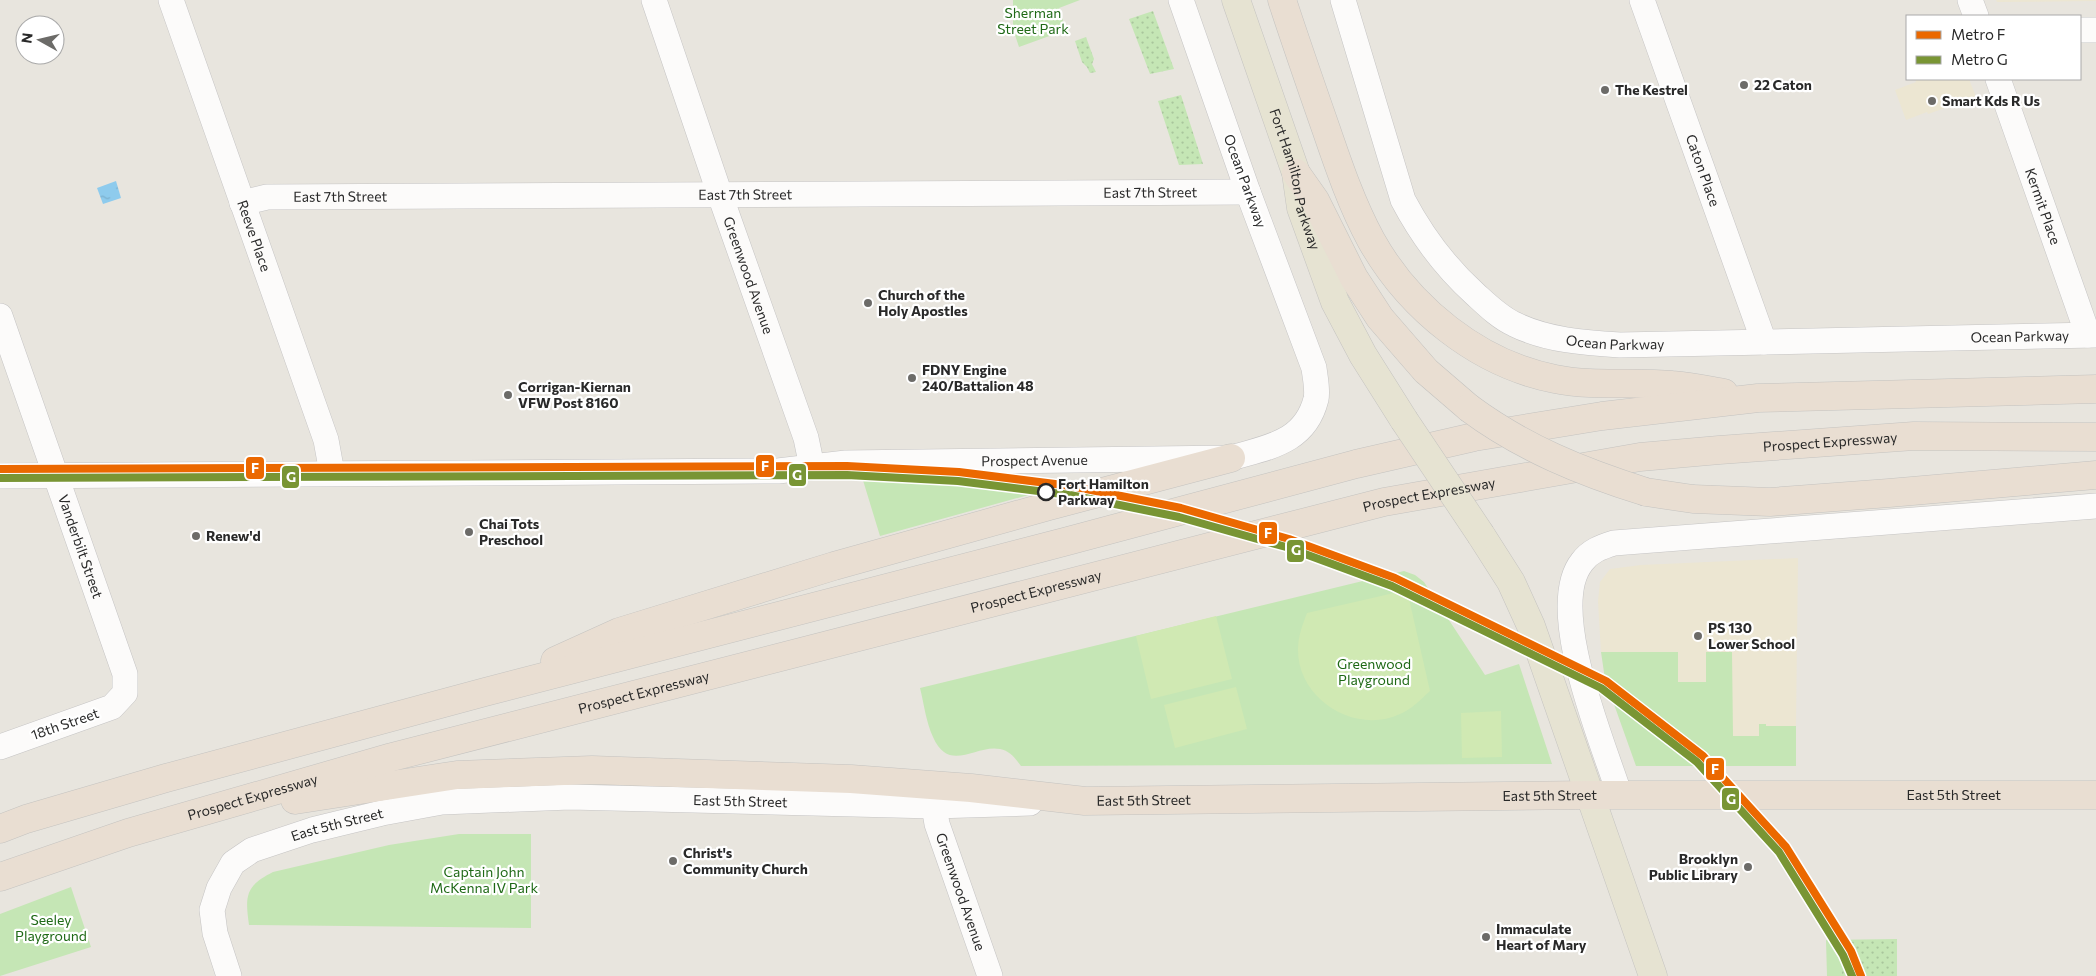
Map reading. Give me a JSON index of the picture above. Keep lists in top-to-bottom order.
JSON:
{
  "streets": {
    "highway": ["Prospect Expressway", "East 5th Street"],
    "main road": ["Fort Hamilton Parkway"],
    "street": [
      "Caton Place",
      "Ocean Parkway",
      "East 7th Street",
      "Kermit Place",
      "Reeve Place",
      "Greenwood Avenue",
      "Prospect Avenue",
      "Vanderbilt Street",
      "18th Street"
    ]
  },
  "crossings": [
    ["Caton Place", "Ocean Parkway"],
    ["Fort Hamilton Parkway", "East 5th Street"],
    ["Ocean Parkway", "East 7th Street"],
    ["Ocean Parkway", "Kermit Place"],
    ["Ocean Parkway", "Prospect Avenue"],
    ["East 7th Street", "Reeve Place"],
    ["East 7th Street", "Greenwood Avenue"],
    ["Reeve Place", "Prospect Avenue"],
    ["Greenwood Avenue", "Prospect Avenue"],
    ["Greenwood Avenue", "East 5th Street"],
    ["Prospect Avenue", "Vanderbilt Street"],
    ["Vanderbilt Street", "18th Street"]
  ],
  "parks": [
    "Sherman Street Park",
    "Greenwood Playground",
    "Captain John McKenna IV Park",
    "Seeley Playground"
  ],
  "places": [
    "22 Caton",
    "The Kestrel",
    "Smart Kds R Us",
    "Church of the Holy Apostles",
    "FDNY Engine 240/Battalion 48",
    "Corrigan-Kiernan VFW Post 8160",
    "Fort Hamilton Parkway",
    "Chai Tots Preschool",
    "Renew'd",
    "PS 130 Lower School",
    "Christ's Community Church",
    "Brooklyn Public Library",
    "Immaculate Heart of Mary"
  ],
  "lines": ["metro line F", "metro line G"],
  "legend": ["Metro F", "Metro G"],
  "north": "left"
}
